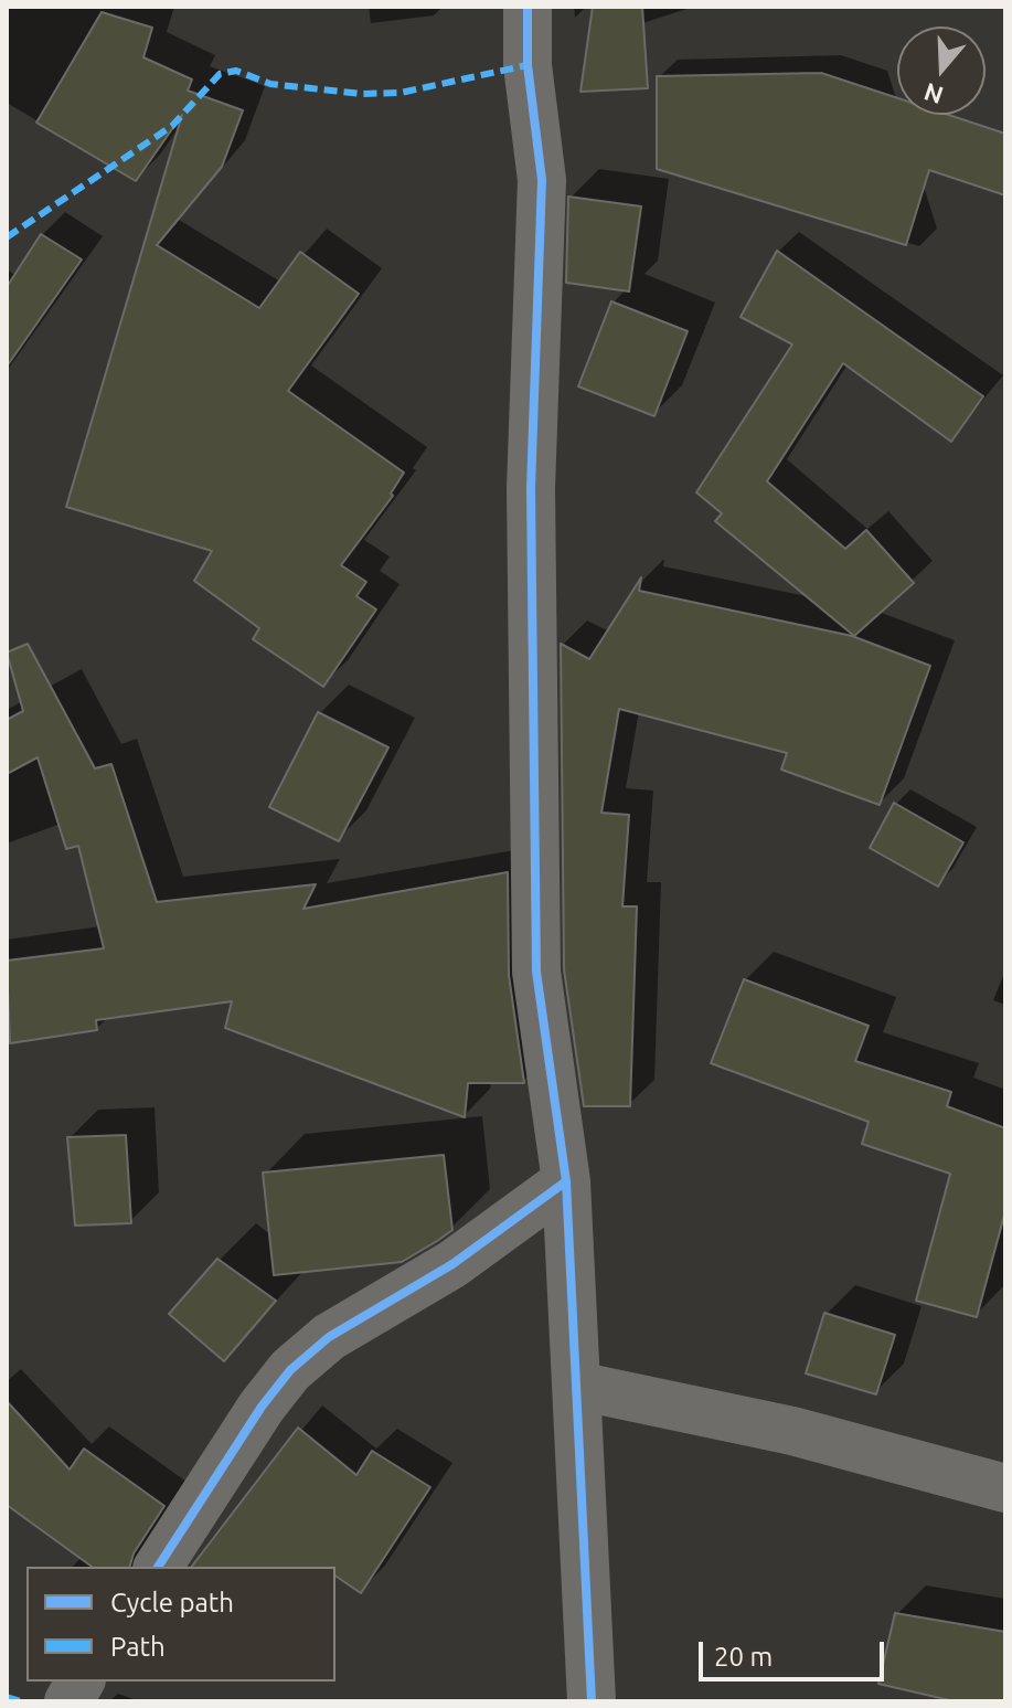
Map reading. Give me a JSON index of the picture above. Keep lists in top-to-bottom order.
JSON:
{
  "legend": ["Cycle path", "Path"],
  "scale_bar": "20 m",
  "north": "bottom"
}
